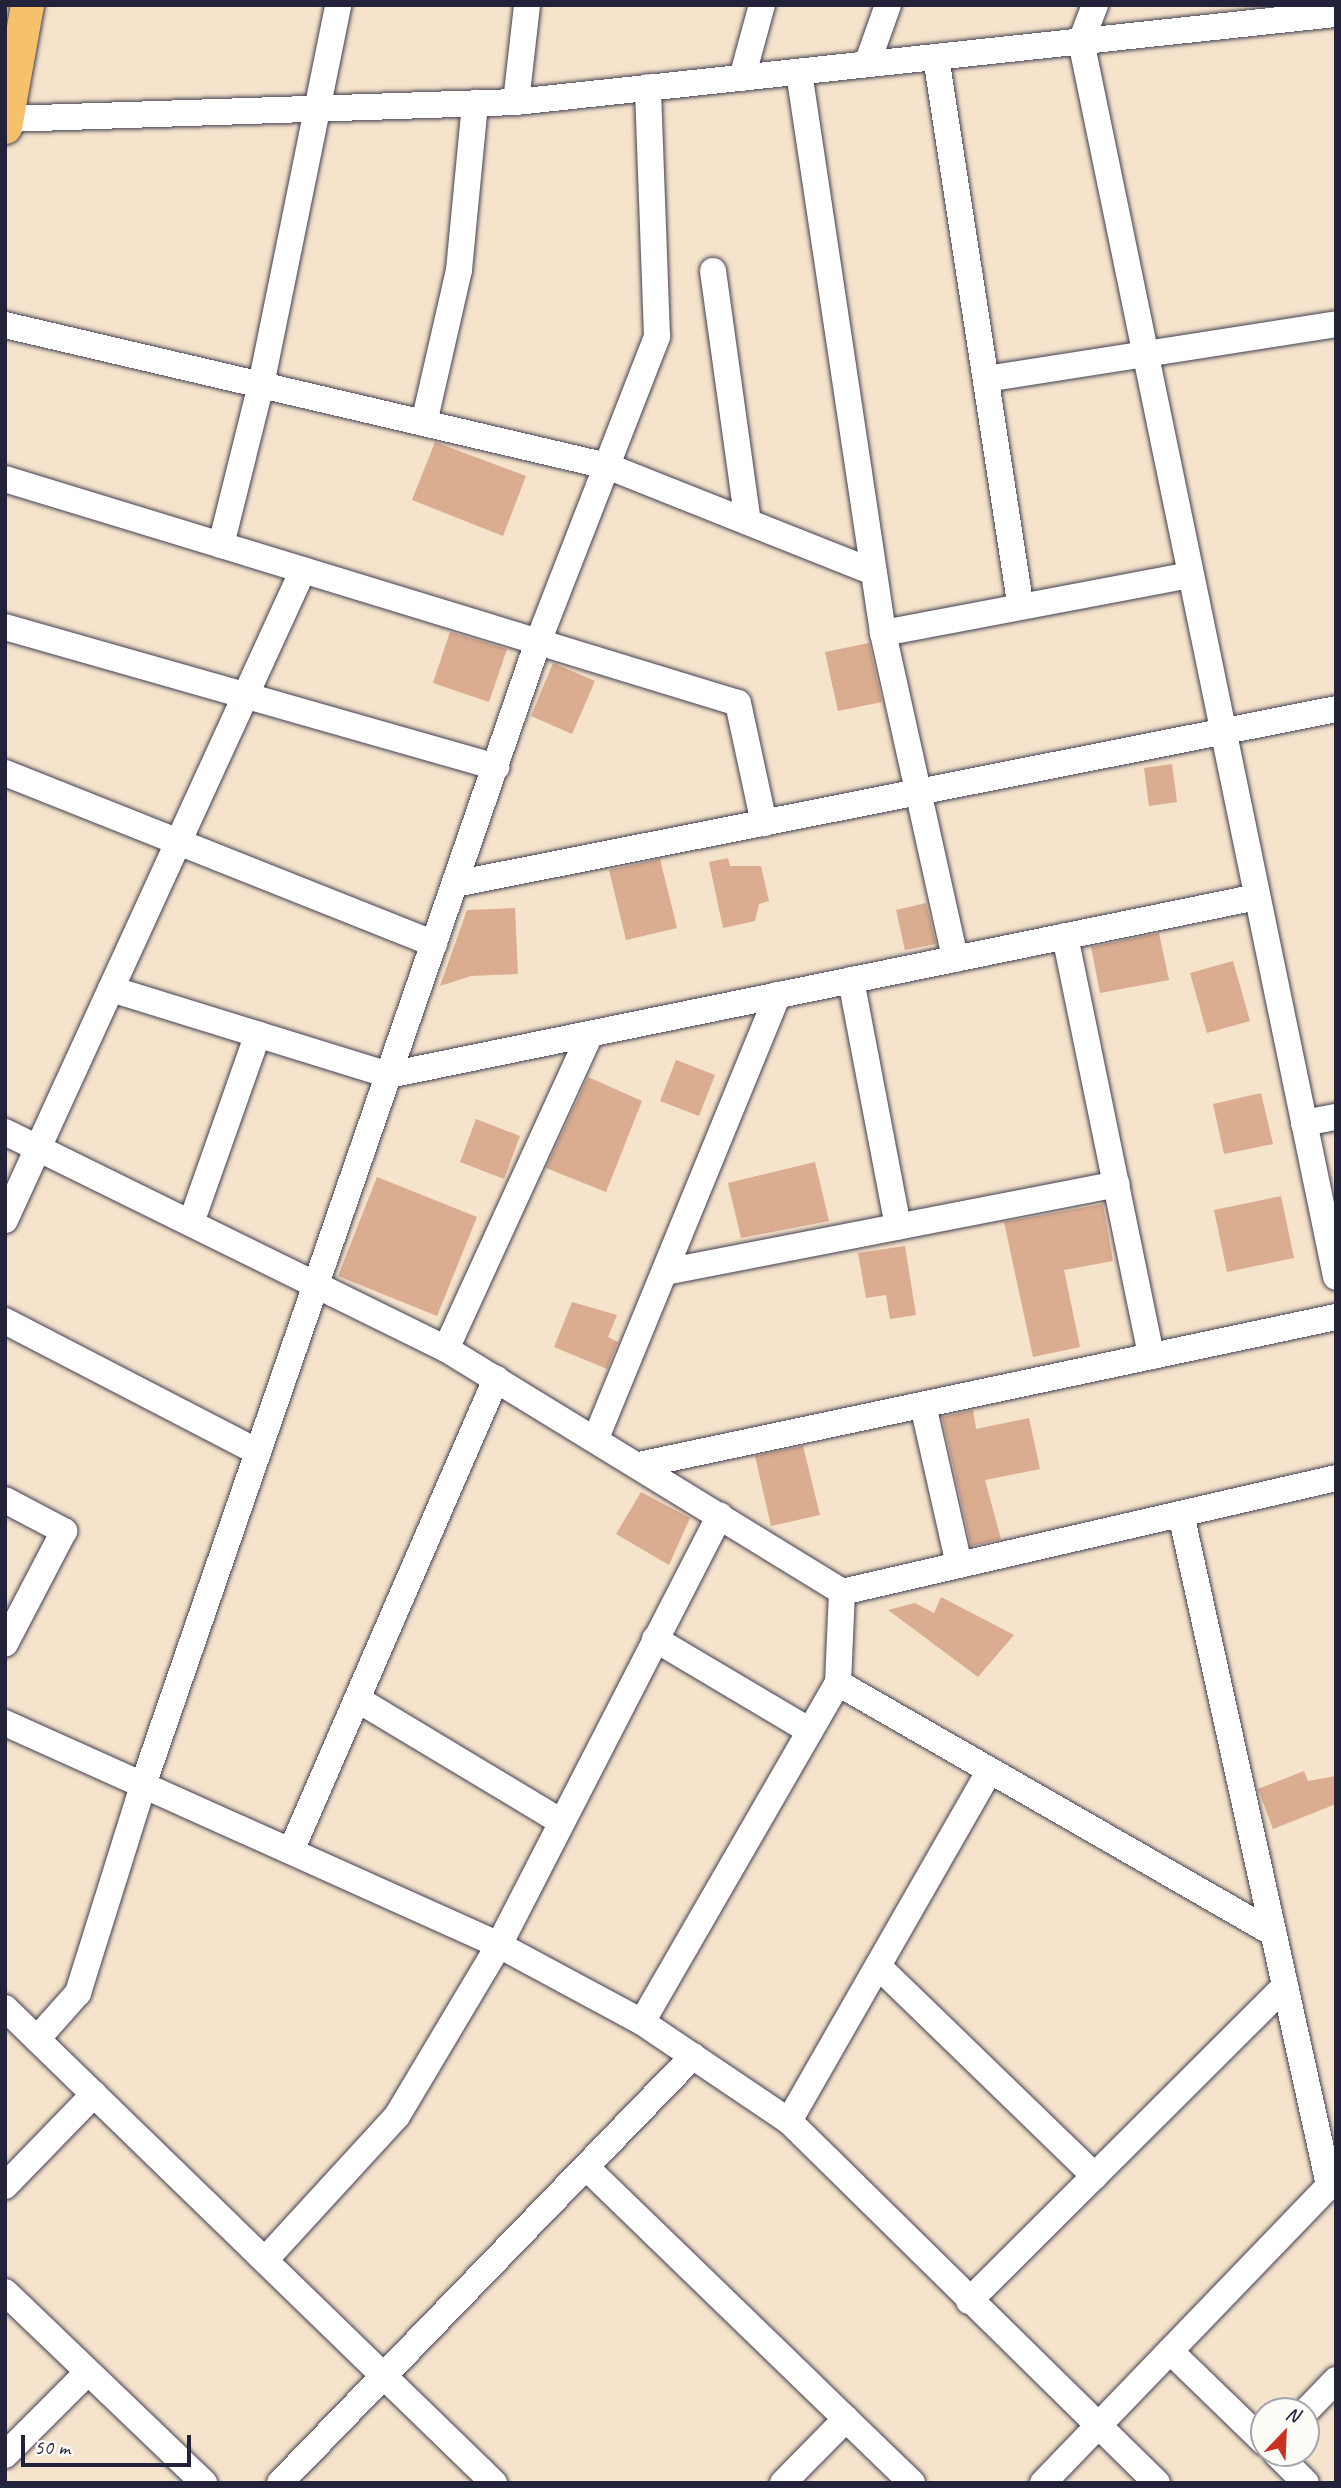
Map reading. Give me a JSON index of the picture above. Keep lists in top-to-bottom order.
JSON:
{
  "scale_bar": "50 m",
  "north": "top right"
}
